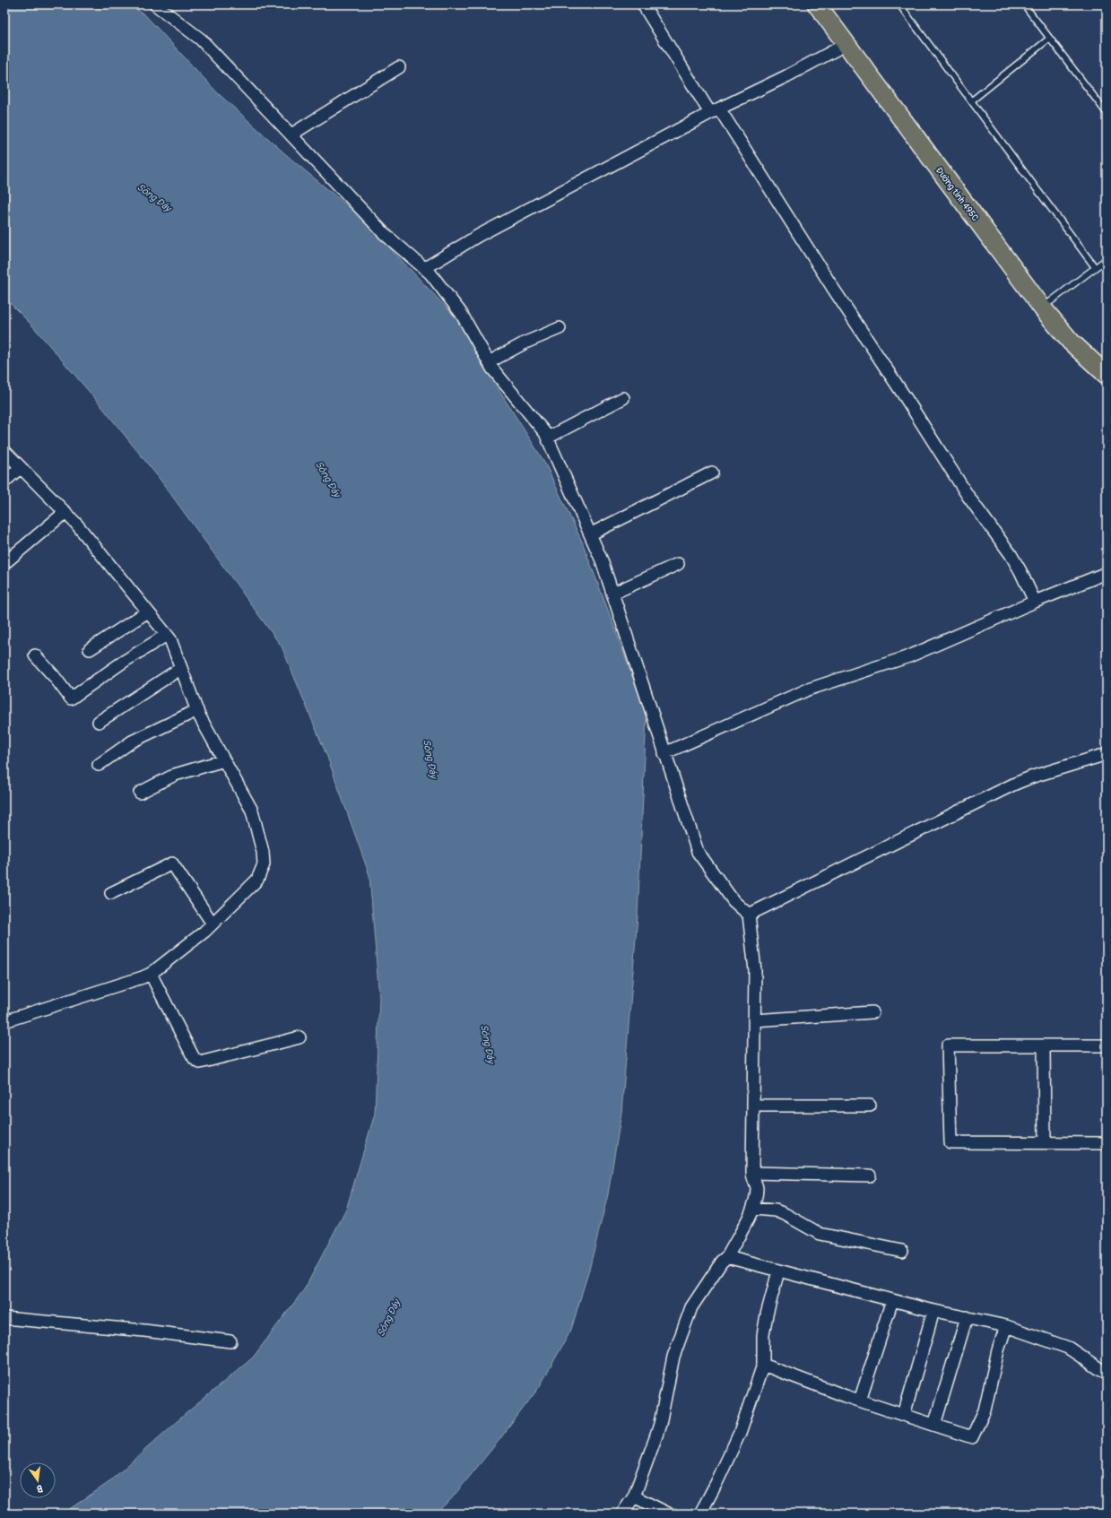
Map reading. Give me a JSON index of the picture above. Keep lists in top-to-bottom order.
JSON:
{
  "streets": {
    "main road": ["Đường tỉnh 495C"]
  },
  "water": ["Sông Đáy"],
  "north": "bottom"
}
